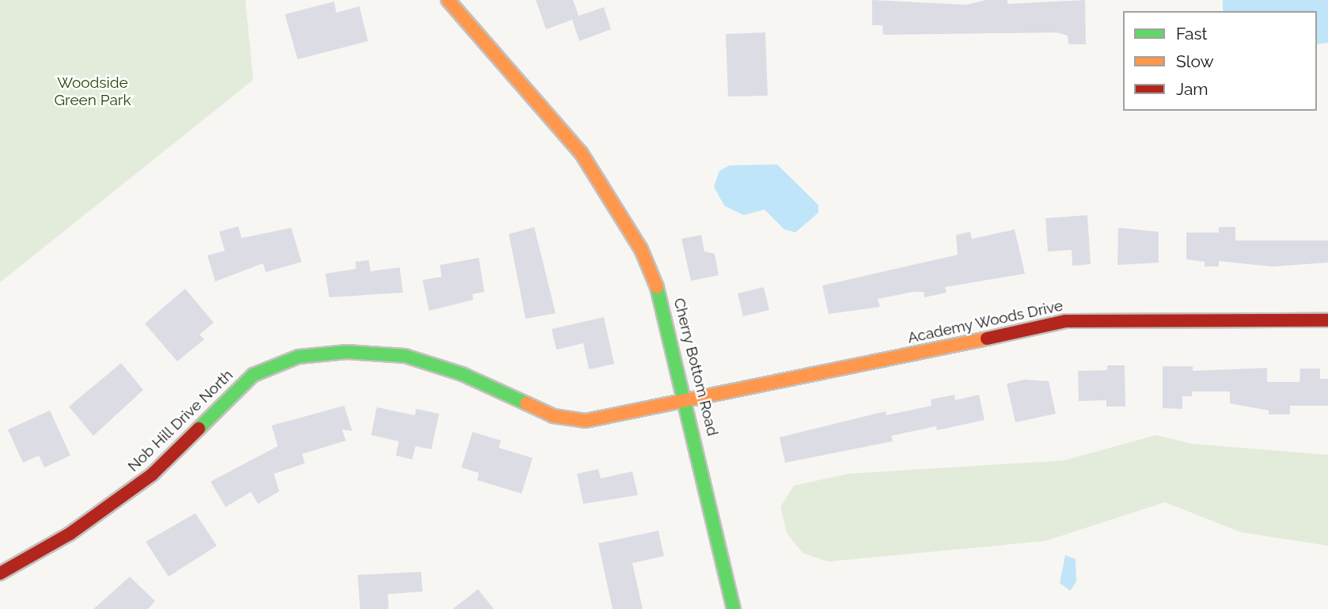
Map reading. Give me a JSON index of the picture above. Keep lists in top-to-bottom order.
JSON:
{
  "streets": {
    "street": ["Academy Woods Drive", "Cherry Bottom Road", "Nob Hill Drive North"]
  },
  "crossings": [
    ["Academy Woods Drive", "Cherry Bottom Road"],
    ["Academy Woods Drive", "Nob Hill Drive North"],
    ["Cherry Bottom Road", "Nob Hill Drive North"]
  ],
  "parks": ["Woodside Green Park"],
  "legend": ["Fast", "Slow", "Jam"]
}
